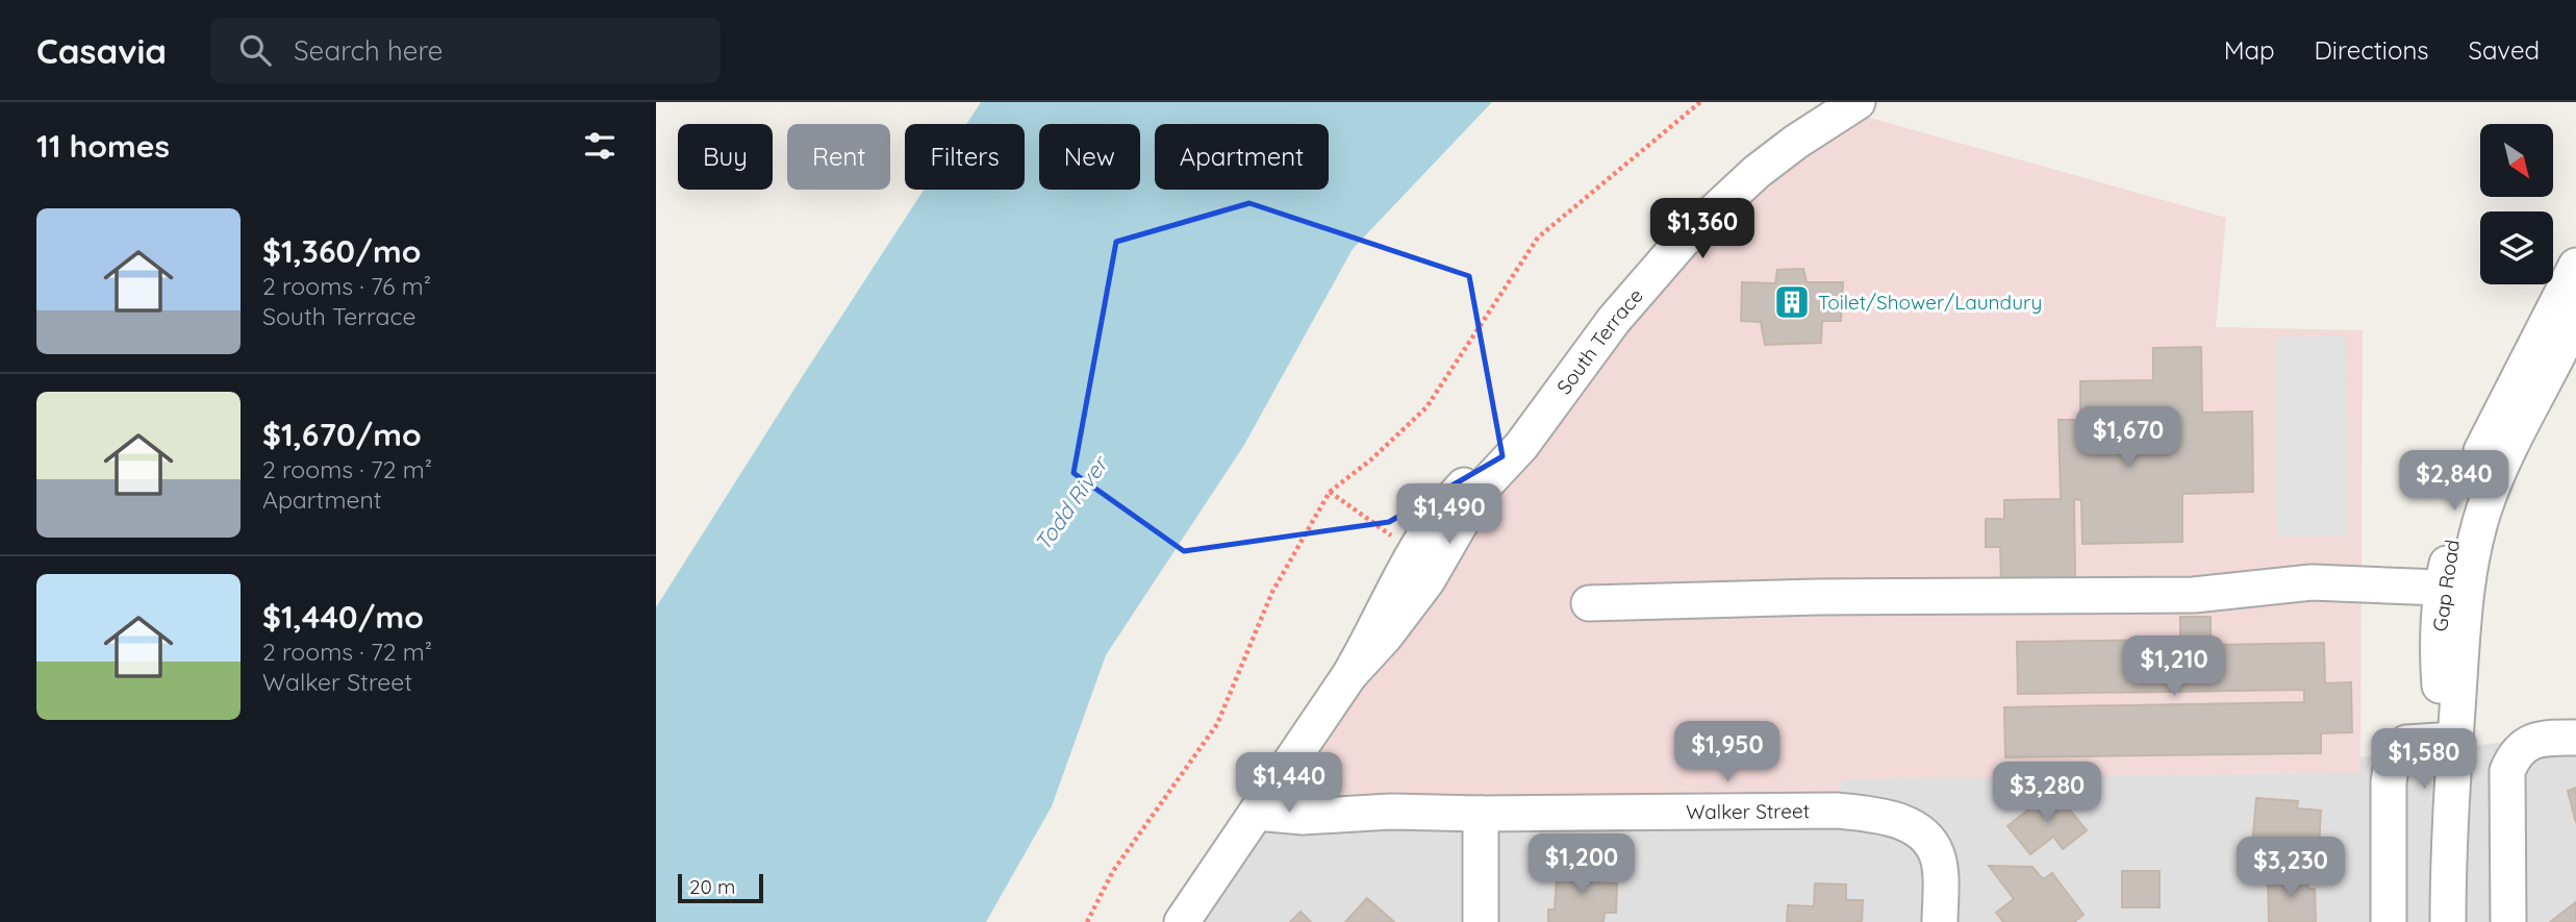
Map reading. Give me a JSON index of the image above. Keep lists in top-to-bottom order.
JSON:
{
  "streets": {
    "street": ["South Terrace", "Gap Road", "Walker Street"]
  },
  "crossings": [
    ["South Terrace", "Walker Street"]
  ],
  "water": ["Todd River"],
  "places": {
    "building": ["Toilet/Shower/Laundury"]
  },
  "scale_bar": "20 m",
  "north": "bottom right",
  "page": {
    "header": "Casavia",
    "search": "Search here",
    "nav": ["Map", "Directions", "Saved"],
    "heading": "11 homes",
    "chip": [
      "Buy",
      "Rent",
      "Filters",
      "New",
      "Apartment"
    ],
    "list": [
      {
        "name": "$1,360/mo",
        "note": "2 rooms · 76 m² · South Terrace"
      },
      {
        "name": "$1,670/mo",
        "note": "2 rooms · 72 m² · Apartment"
      },
      {
        "name": "$1,440/mo",
        "note": "2 rooms · 72 m² · Walker Street"
      }
    ],
    "price": [
      "$1,360",
      "$1,670",
      "$2,840",
      "$1,490",
      "$1,210",
      "$1,950",
      "$1,580",
      "$1,440",
      "$3,280",
      "$1,200",
      "$3,230"
    ],
    "scale": "20 m"
  }
}
